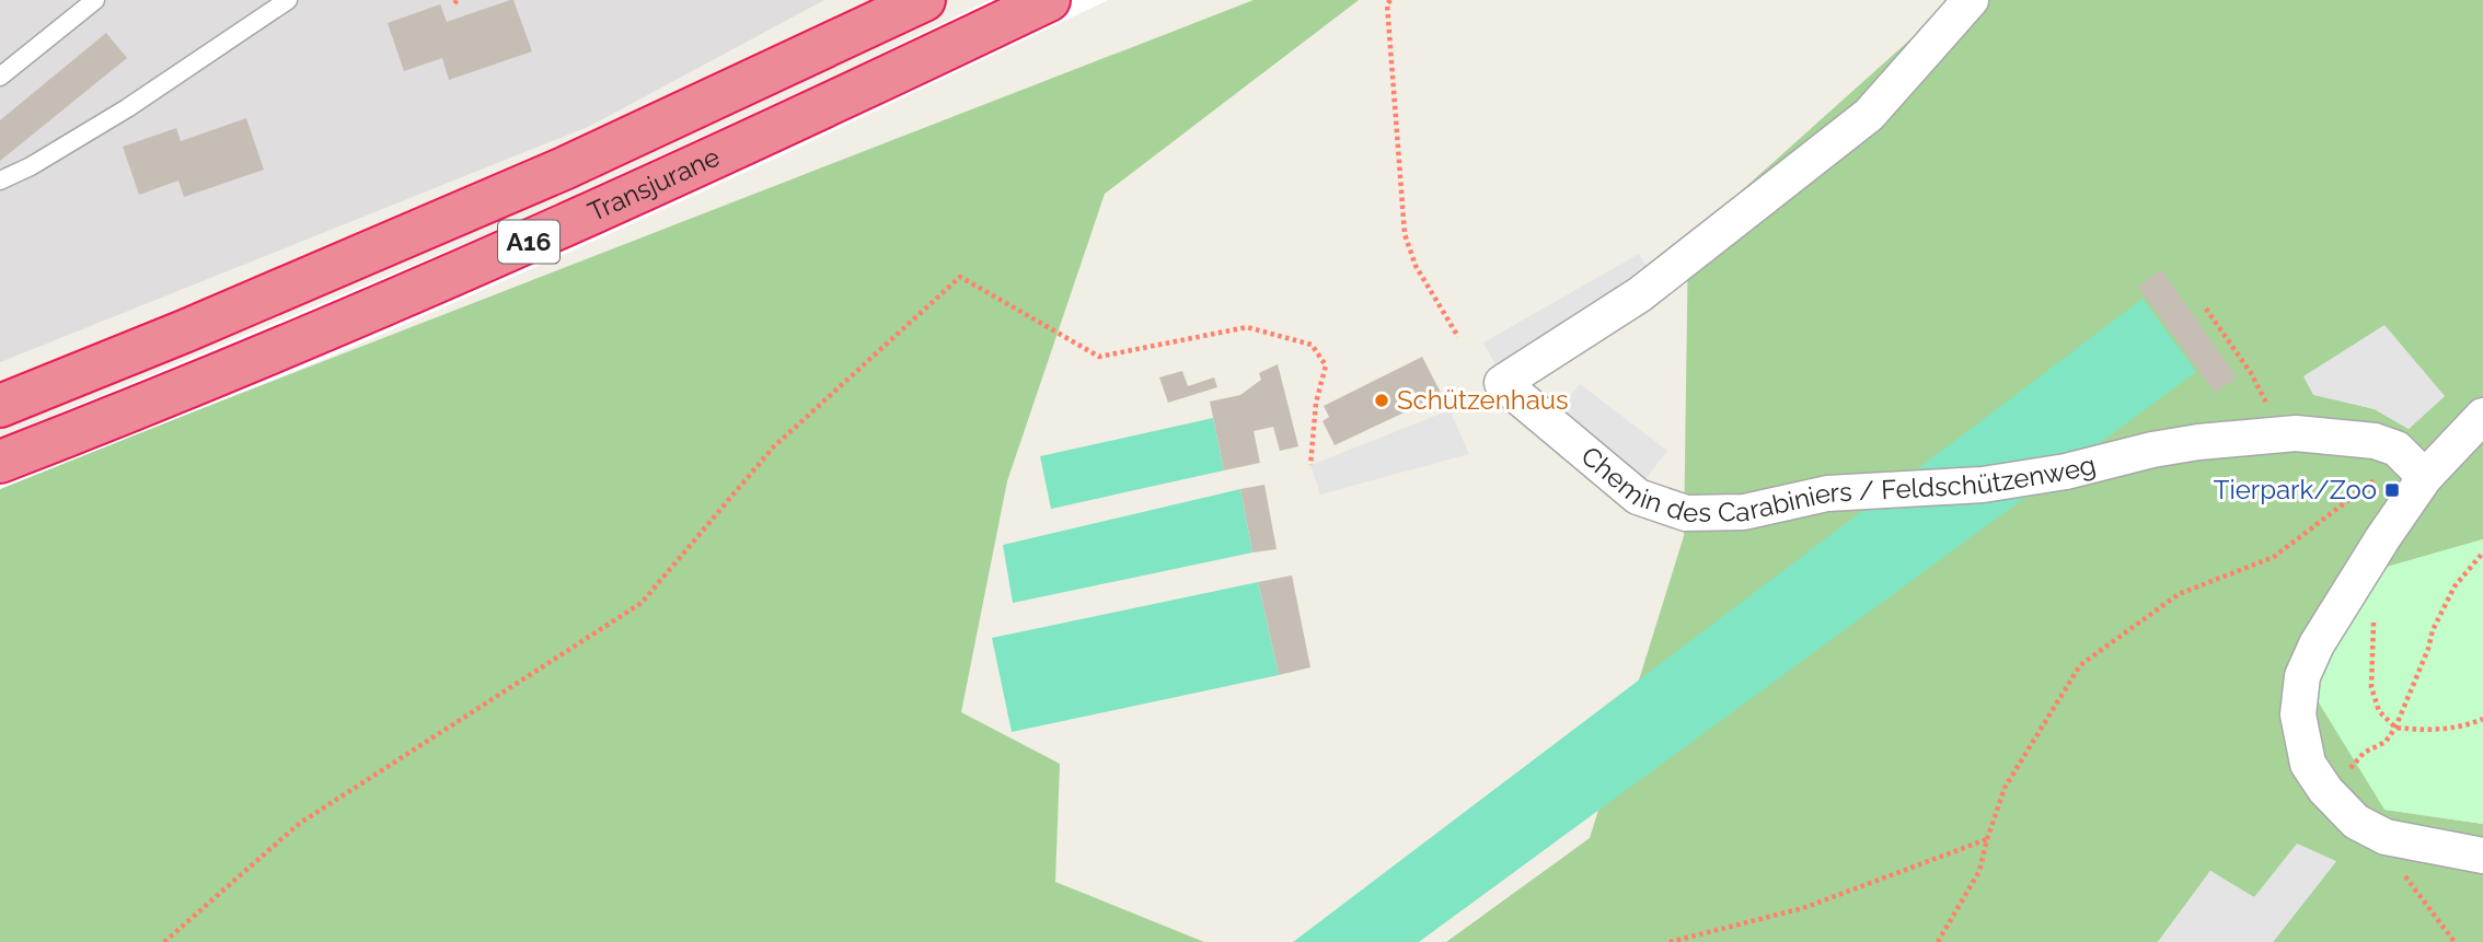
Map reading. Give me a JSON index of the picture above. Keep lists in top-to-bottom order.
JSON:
{
  "streets": {
    "highway": ["Transjurane", "A16"],
    "street": ["Chemin des Carabiniers / Feldschützenweg"]
  },
  "places": {
    "other": ["Schützenhaus"],
    "transit": ["Tierpark/Zoo"]
  }
}
